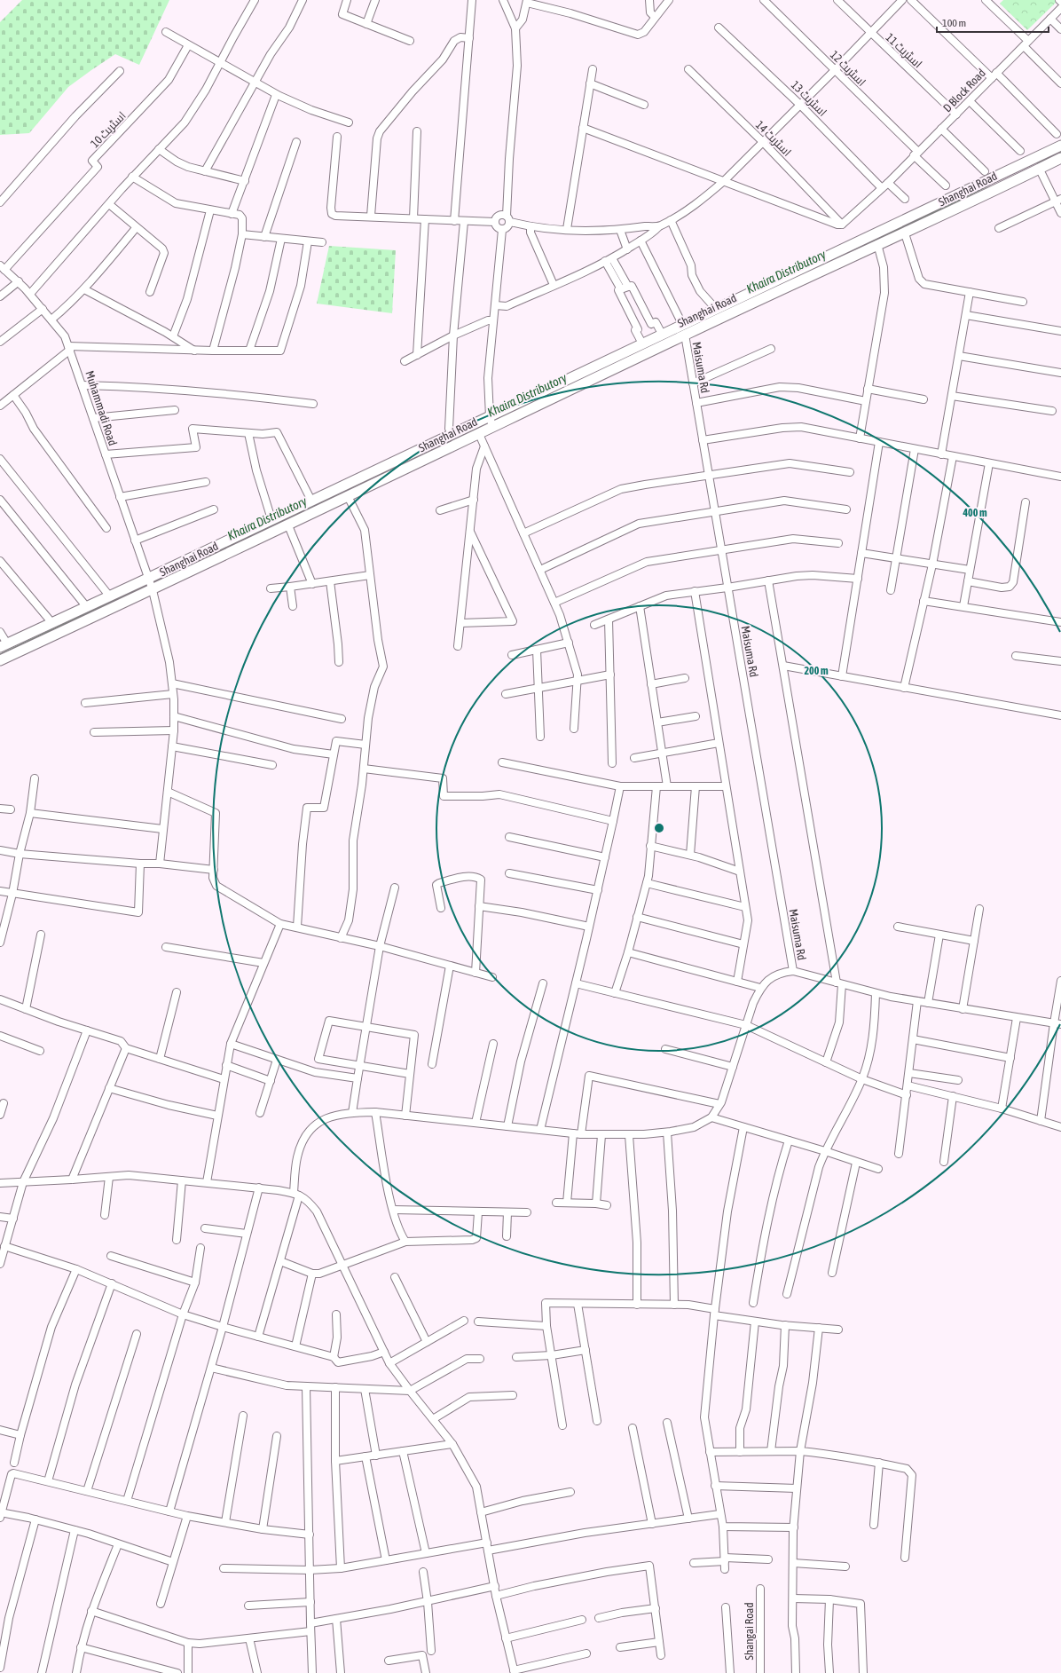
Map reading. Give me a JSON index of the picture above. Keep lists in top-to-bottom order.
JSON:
{
  "streets": {
    "main road": ["Shanghai Road"],
    "street": [
      "اسٹریٹ 11",
      "اسٹریٹ 12",
      "D Block Road",
      "اسٹریٹ 13",
      "اسٹریٹ 10",
      "اسٹریٹ 14",
      "Maisuma Rd",
      "Muhammadi Road",
      "Shangai Road"
    ]
  },
  "crossings": [
    ["اسٹریٹ 11", "D Block Road"],
    ["اسٹریٹ 12", "D Block Road"],
    ["D Block Road", "اسٹریٹ 13"],
    ["D Block Road", "اسٹریٹ 14"],
    ["اسٹریٹ 10", "Muhammadi Road"],
    ["Shanghai Road", "Maisuma Rd"],
    ["Shanghai Road", "Muhammadi Road"]
  ],
  "water": ["Khaira Distributory"],
  "scale_bar": "100 m",
  "rings": ["400 m", "200 m"]
}
